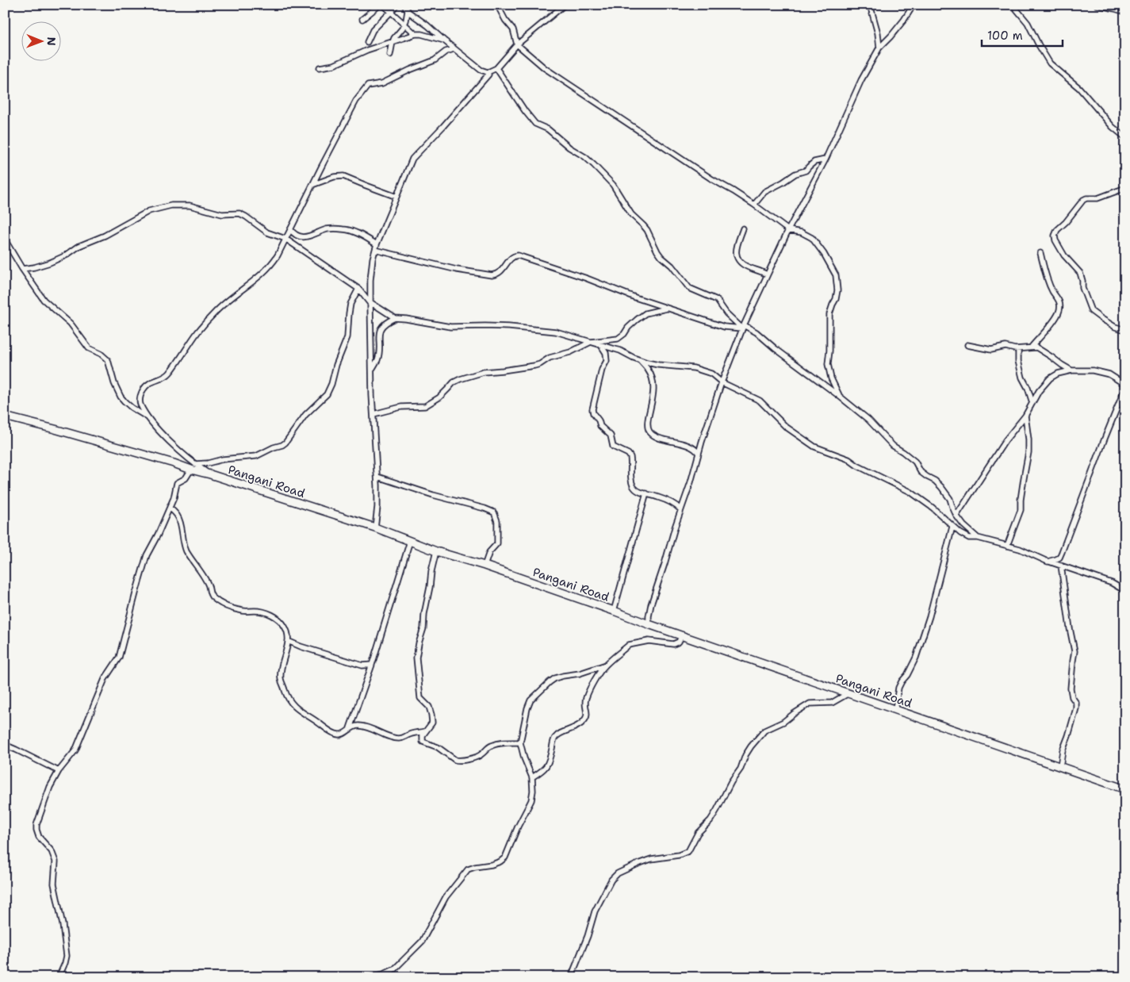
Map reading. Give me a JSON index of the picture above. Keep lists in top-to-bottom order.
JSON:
{
  "streets": {
    "main road": ["Pangani Road"]
  },
  "scale_bar": "100 m",
  "north": "right"
}
